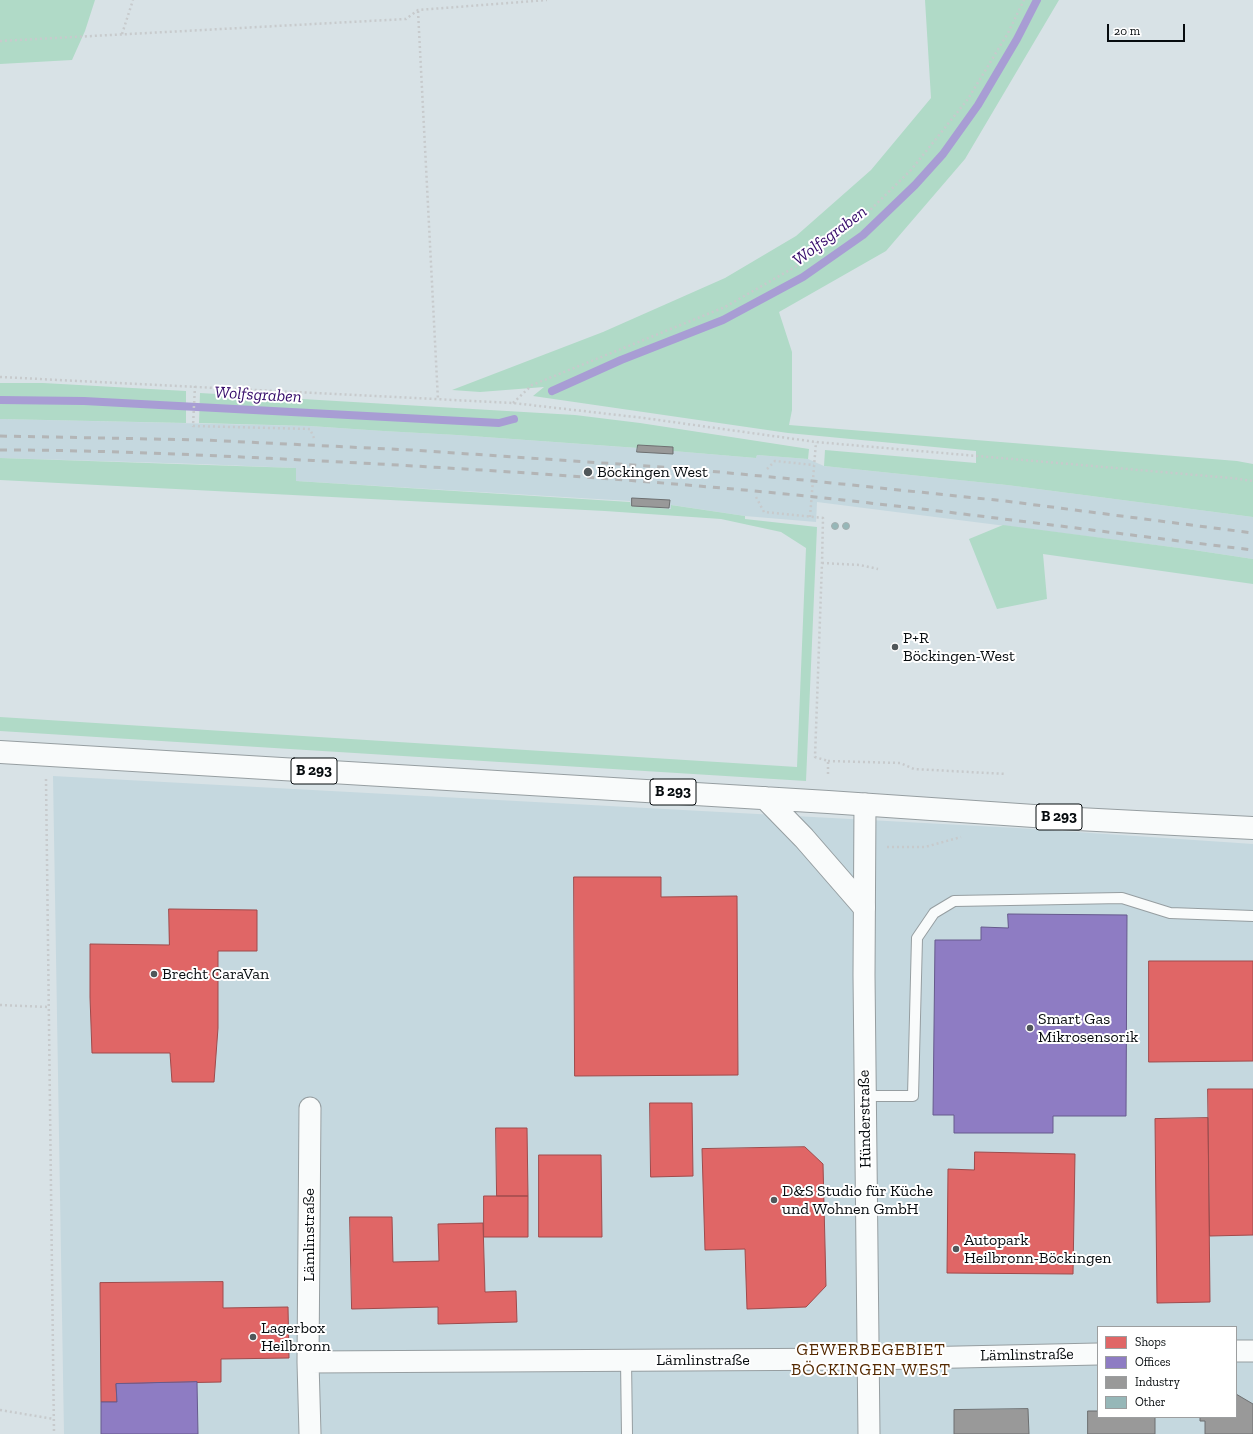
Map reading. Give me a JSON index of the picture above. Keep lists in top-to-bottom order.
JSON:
{
  "streets": {
    "main road": ["B 293"],
    "street": ["Hünderstraße", "Lämlinstraße"]
  },
  "crossings": [
    ["B 293", "Hünderstraße"],
    ["Hünderstraße", "Lämlinstraße"]
  ],
  "districts": ["GEWERBEGEBIET BÖCKINGEN WEST"],
  "water": ["Wolfsgraben"],
  "places": [
    "Böckingen West",
    "P+R Böckingen-West",
    "Brecht CaraVan",
    "Smart Gas Mikrosensorik",
    "D&S Studio für Küche und Wohnen GmbH",
    "Autopark Heilbronn-Böckingen",
    "Lagerbox Heilbronn"
  ],
  "legend": [
    "Shops",
    "Offices",
    "Industry",
    "Other"
  ],
  "scale_bar": "20 m"
}
